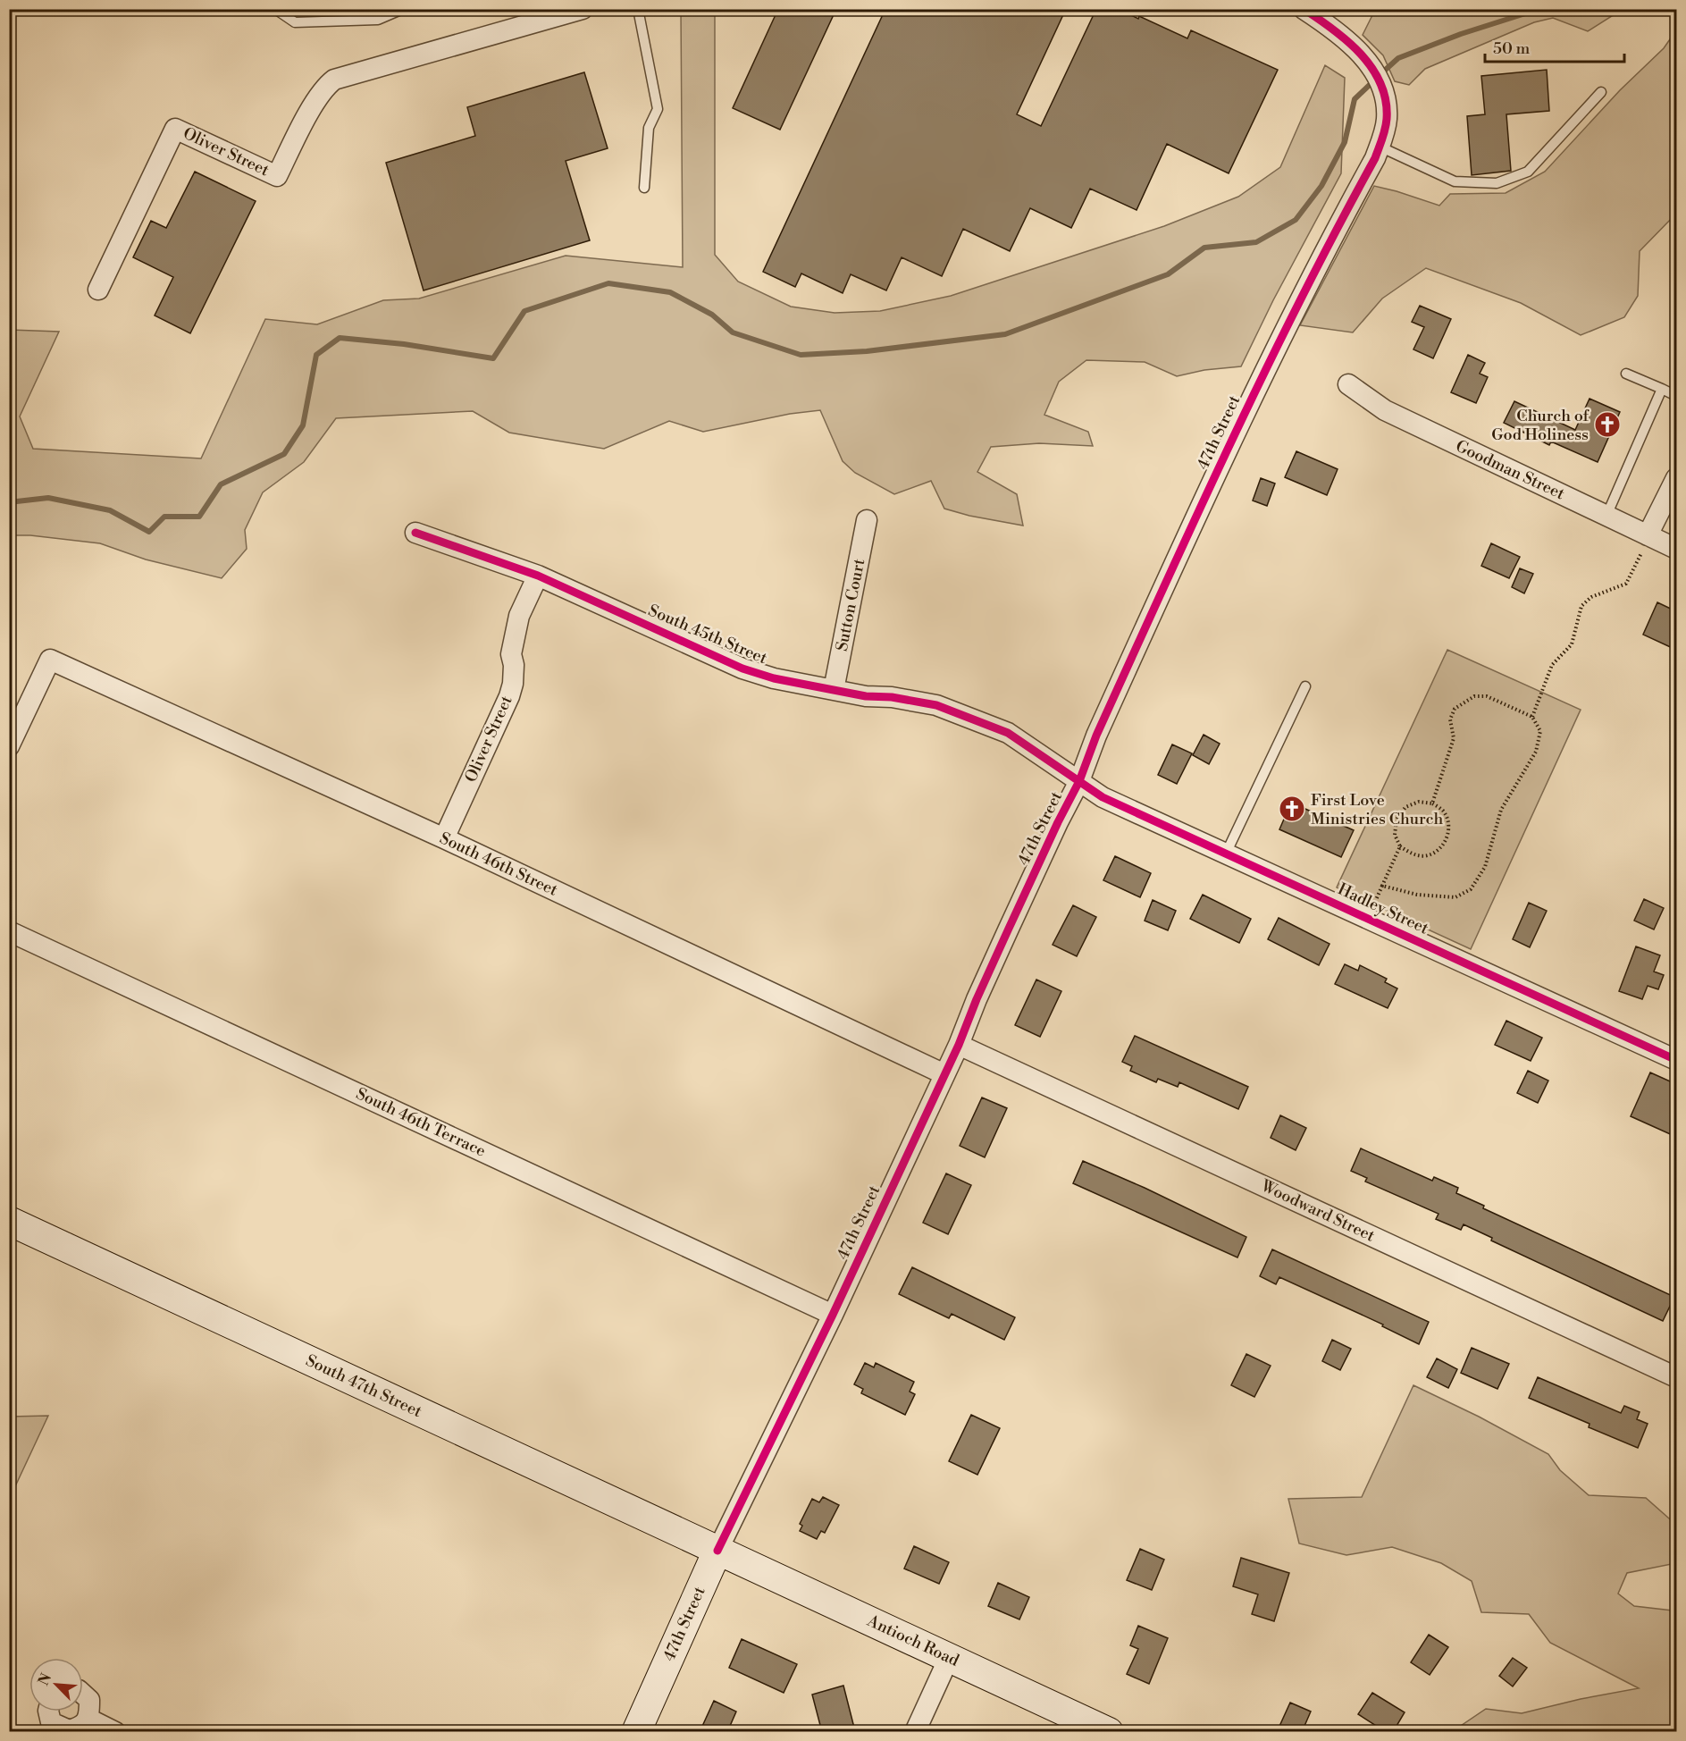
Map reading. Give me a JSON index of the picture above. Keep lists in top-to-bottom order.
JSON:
{
  "streets": {
    "main road": ["47th Street", "South 47th Street", "Antioch Road"],
    "street": [
      "Oliver Street",
      "Goodman Street",
      "Sutton Court",
      "South 45th Street",
      "South 46th Street",
      "Hadley Street",
      "South 46th Terrace",
      "Woodward Street"
    ]
  },
  "crossings": [
    ["Oliver Street", "South 45th Street"],
    ["Oliver Street", "South 46th Street"],
    ["47th Street", "South 45th Street"],
    ["47th Street", "South 46th Street"],
    ["47th Street", "Hadley Street"],
    ["47th Street", "South 46th Terrace"],
    ["47th Street", "Woodward Street"],
    ["47th Street", "South 47th Street"],
    ["47th Street", "Antioch Road"],
    ["Sutton Court", "South 45th Street"],
    ["South 45th Street", "Hadley Street"],
    ["South 47th Street", "Antioch Road"]
  ],
  "places": {
    "church": ["Church of God Holiness", "First Love Ministries Church"]
  },
  "scale_bar": "50 m",
  "north": "top left"
}
